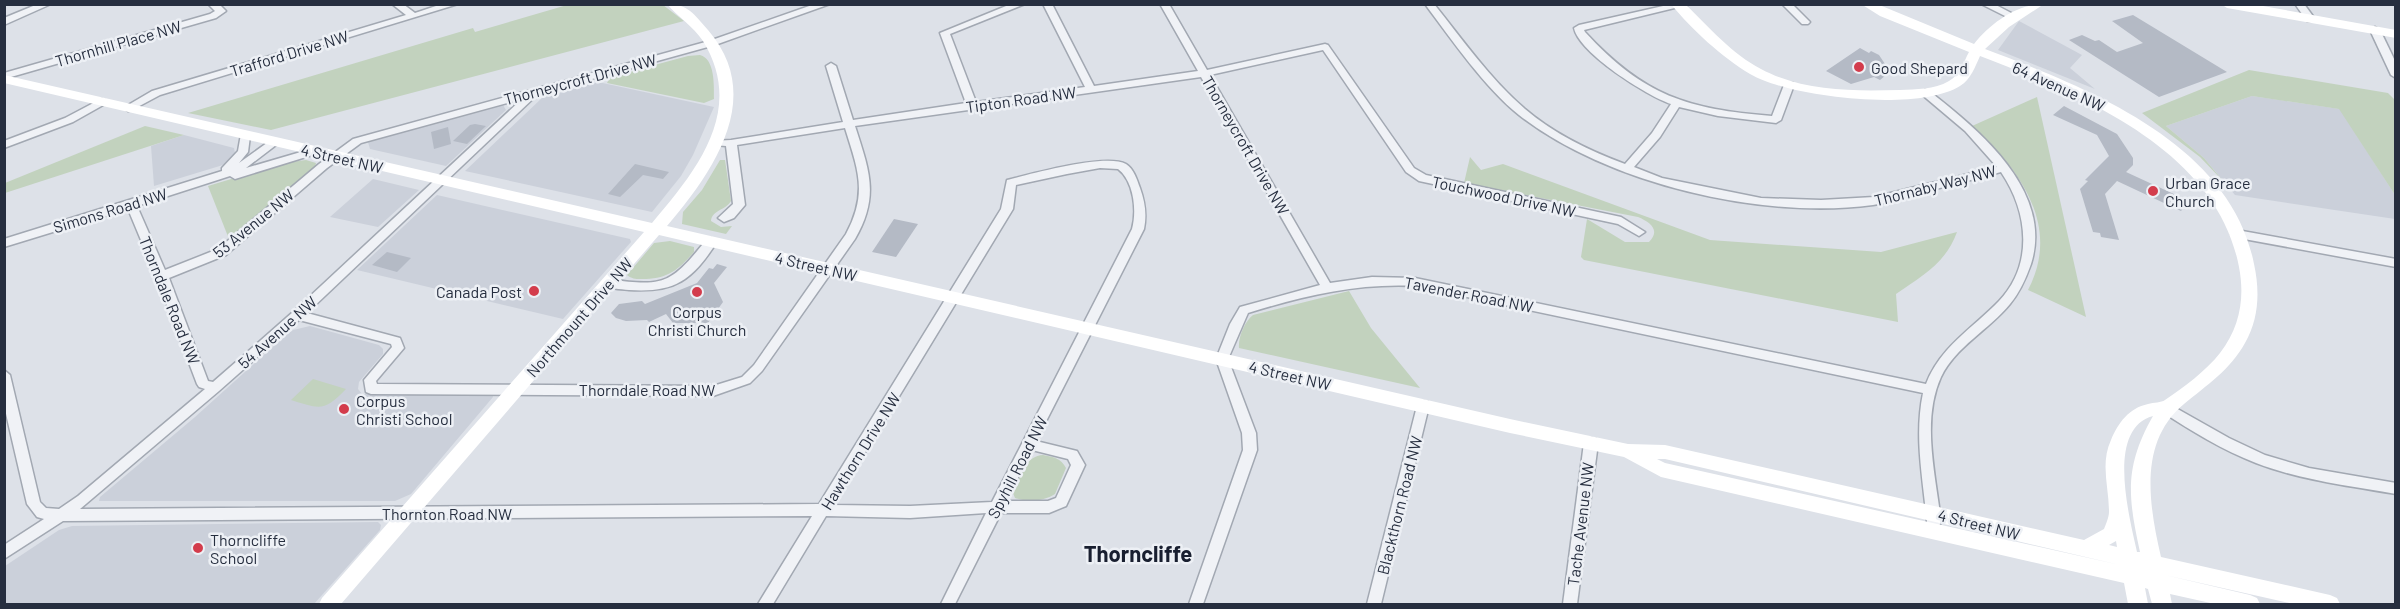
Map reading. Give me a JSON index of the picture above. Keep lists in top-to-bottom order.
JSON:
{
  "streets": {
    "main road": ["64 Avenue NW", "4 Street NW", "Northmount Drive NW"],
    "street": [
      "Thornhill Place NW",
      "Trafford Drive NW",
      "Thorneycroft Drive NW",
      "Tipton Road NW",
      "Thornaby Way NW",
      "Touchwood Drive NW",
      "Simons Road NW",
      "53 Avenue NW",
      "Tavender Road NW",
      "Thorndale Road NW",
      "54 Avenue NW",
      "Hawthorn Drive NW",
      "Spyhill Road NW",
      "Blackthorn Road NW",
      "Thornton Road NW",
      "Tache Avenue NW"
    ]
  },
  "crossings": [
    ["Thornhill Place NW", "4 Street NW"],
    ["Trafford Drive NW", "4 Street NW"],
    ["Thorneycroft Drive NW", "Tipton Road NW"],
    ["Thorneycroft Drive NW", "4 Street NW"],
    ["Thorneycroft Drive NW", "53 Avenue NW"],
    ["Thorneycroft Drive NW", "Tavender Road NW"],
    ["Thorneycroft Drive NW", "Northmount Drive NW"],
    ["Thorneycroft Drive NW", "54 Avenue NW"],
    ["64 Avenue NW", "4 Street NW"],
    ["Tipton Road NW", "Touchwood Drive NW"],
    ["Tipton Road NW", "Thorndale Road NW"],
    ["Tipton Road NW", "Northmount Drive NW"],
    ["4 Street NW", "Simons Road NW"],
    ["4 Street NW", "53 Avenue NW"],
    ["4 Street NW", "Tavender Road NW"],
    ["4 Street NW", "Thorndale Road NW"],
    ["4 Street NW", "Northmount Drive NW"],
    ["4 Street NW", "54 Avenue NW"],
    ["4 Street NW", "Hawthorn Drive NW"],
    ["4 Street NW", "Spyhill Road NW"],
    ["4 Street NW", "Blackthorn Road NW"],
    ["4 Street NW", "Tache Avenue NW"],
    ["Simons Road NW", "Thorndale Road NW"],
    ["53 Avenue NW", "Thorndale Road NW"],
    ["Thorndale Road NW", "Northmount Drive NW"],
    ["Thorndale Road NW", "54 Avenue NW"],
    ["Northmount Drive NW", "Thornton Road NW"],
    ["54 Avenue NW", "Thornton Road NW"],
    ["Hawthorn Drive NW", "Spyhill Road NW"],
    ["Hawthorn Drive NW", "Thornton Road NW"],
    ["Spyhill Road NW", "Thornton Road NW"]
  ],
  "districts": ["Thorncliffe"],
  "places": [
    "Good Shepard",
    "Urban Grace Church",
    "Canada Post",
    "Corpus Christi Church",
    "Corpus Christi School",
    "Thorncliffe School"
  ]
}
